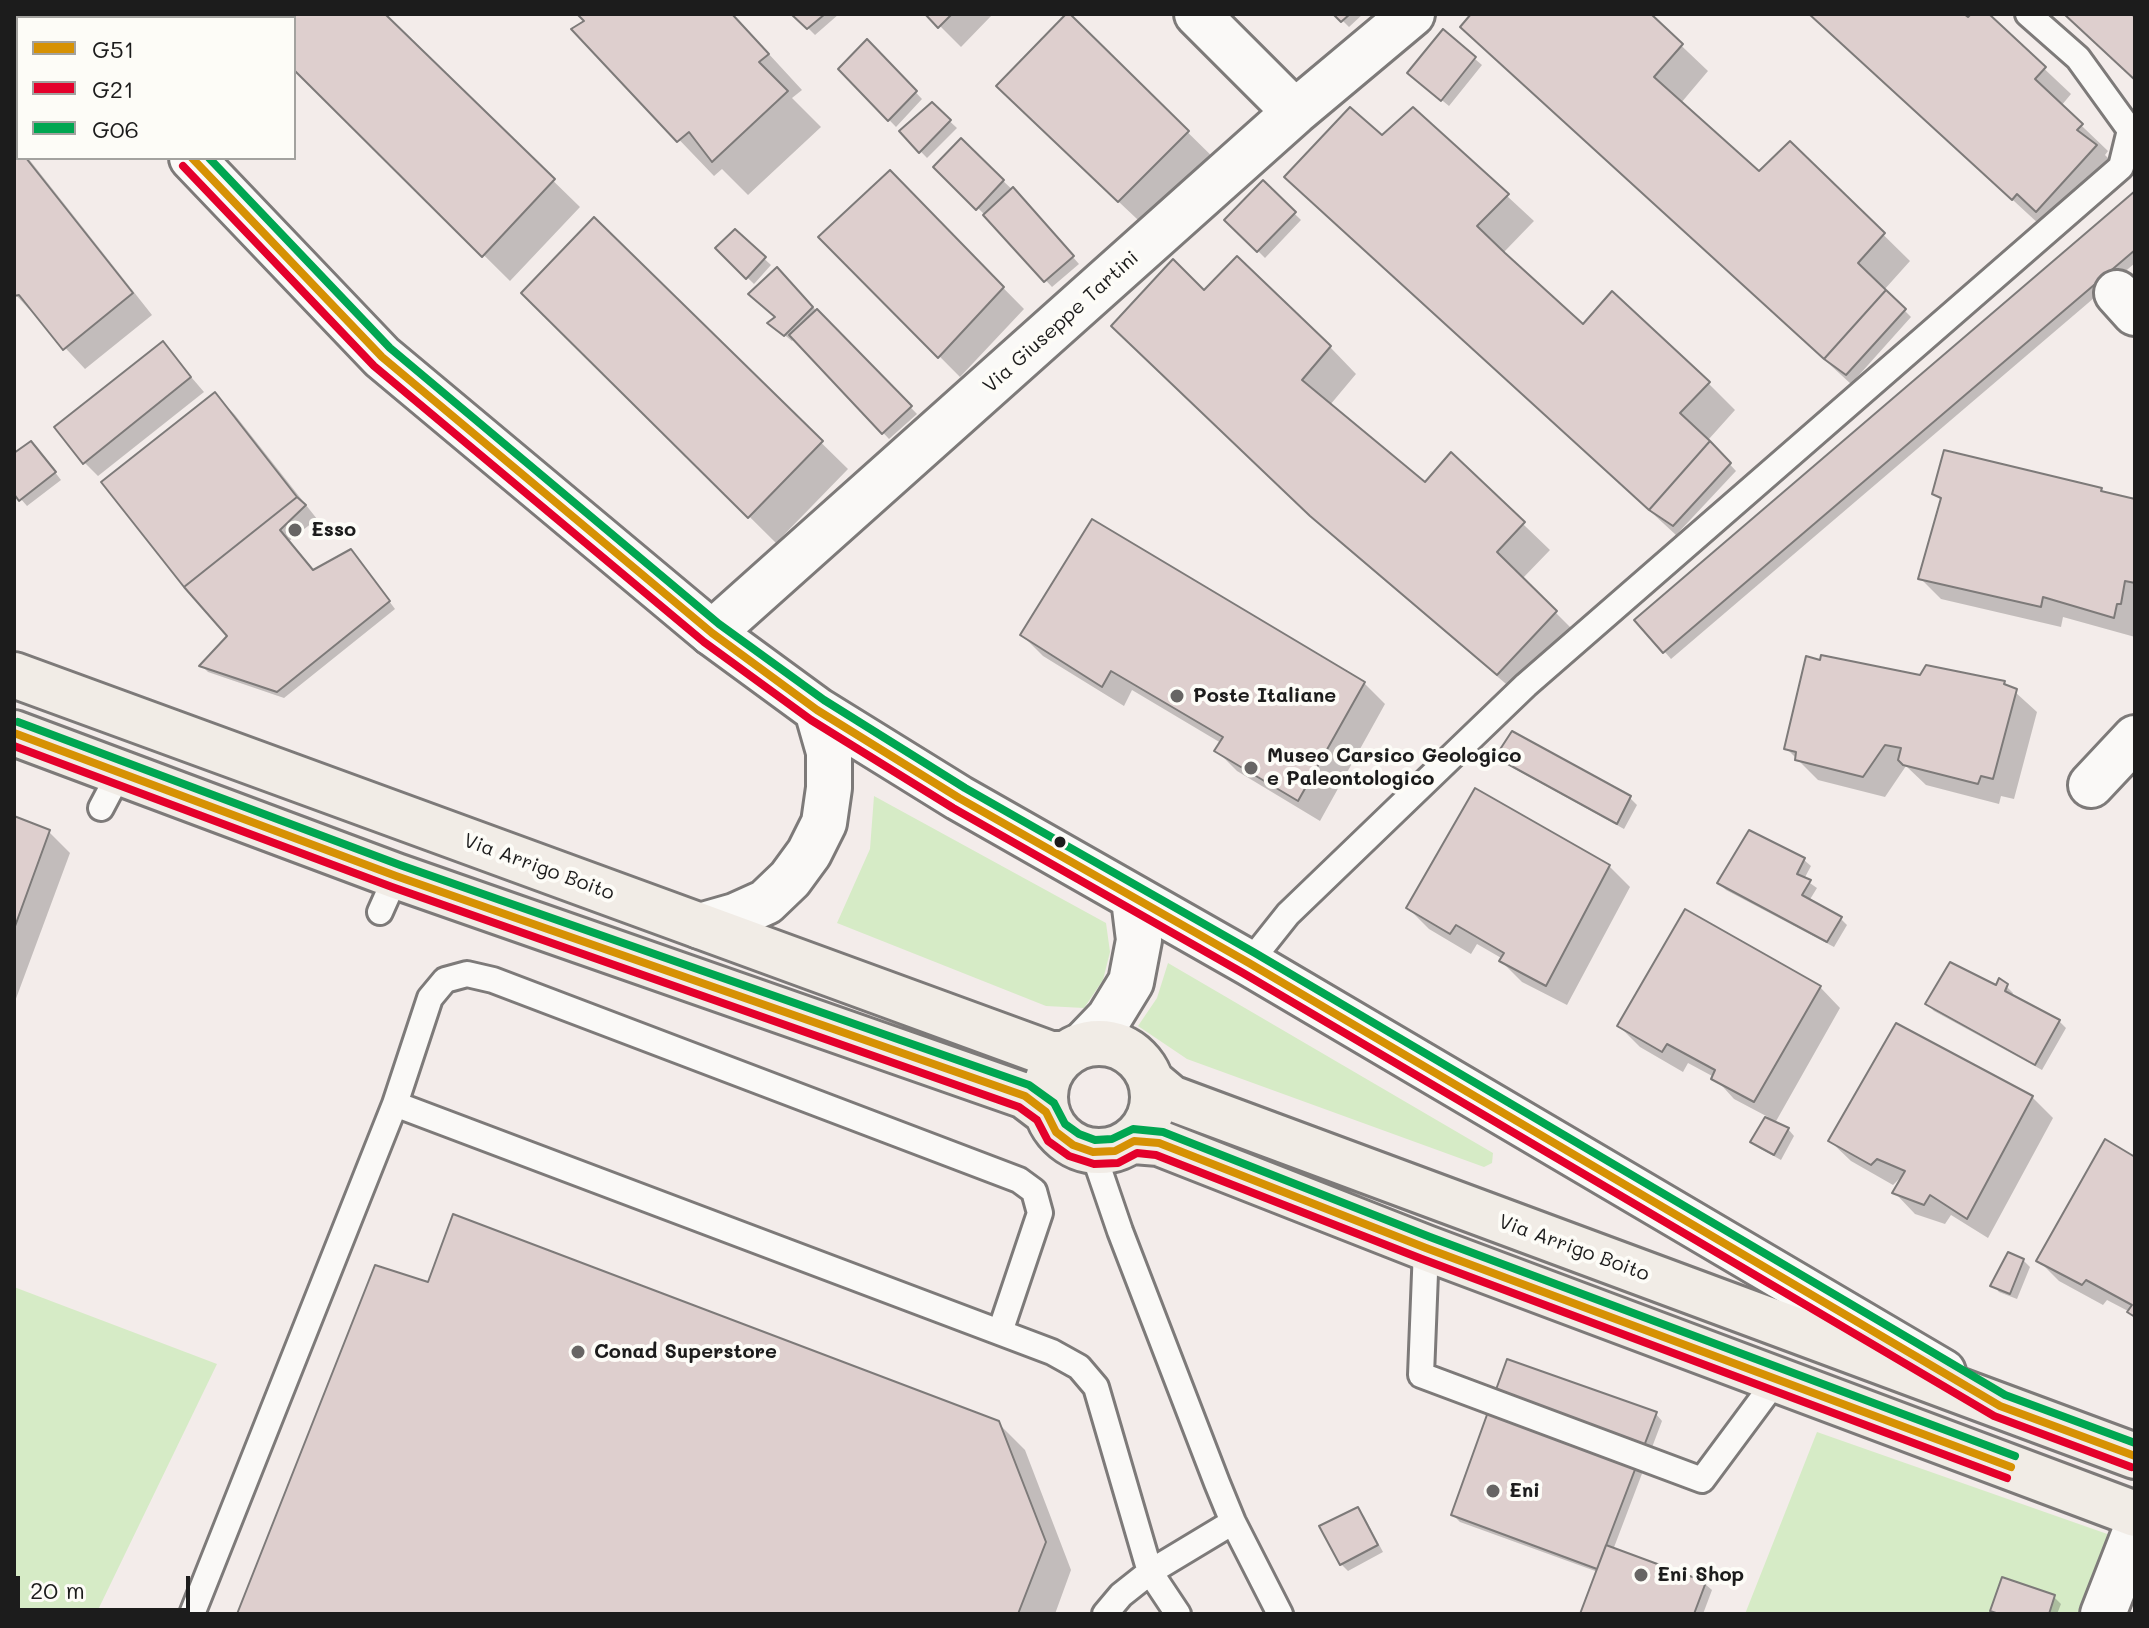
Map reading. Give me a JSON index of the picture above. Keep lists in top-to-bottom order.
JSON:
{
  "streets": {
    "main road": ["Via Giuseppe Tartini", "Via Arrigo Boito"]
  },
  "places": [
    "Esso",
    "Poste Italiane",
    "Museo Carsico Geologico e Paleontologico",
    "Conad Superstore",
    "Eni",
    "Eni Shop"
  ],
  "lines": ["transit line G51", "transit line G06", "transit line G21"],
  "legend": ["G51", "G21", "G06"],
  "scale_bar": "20 m"
}
